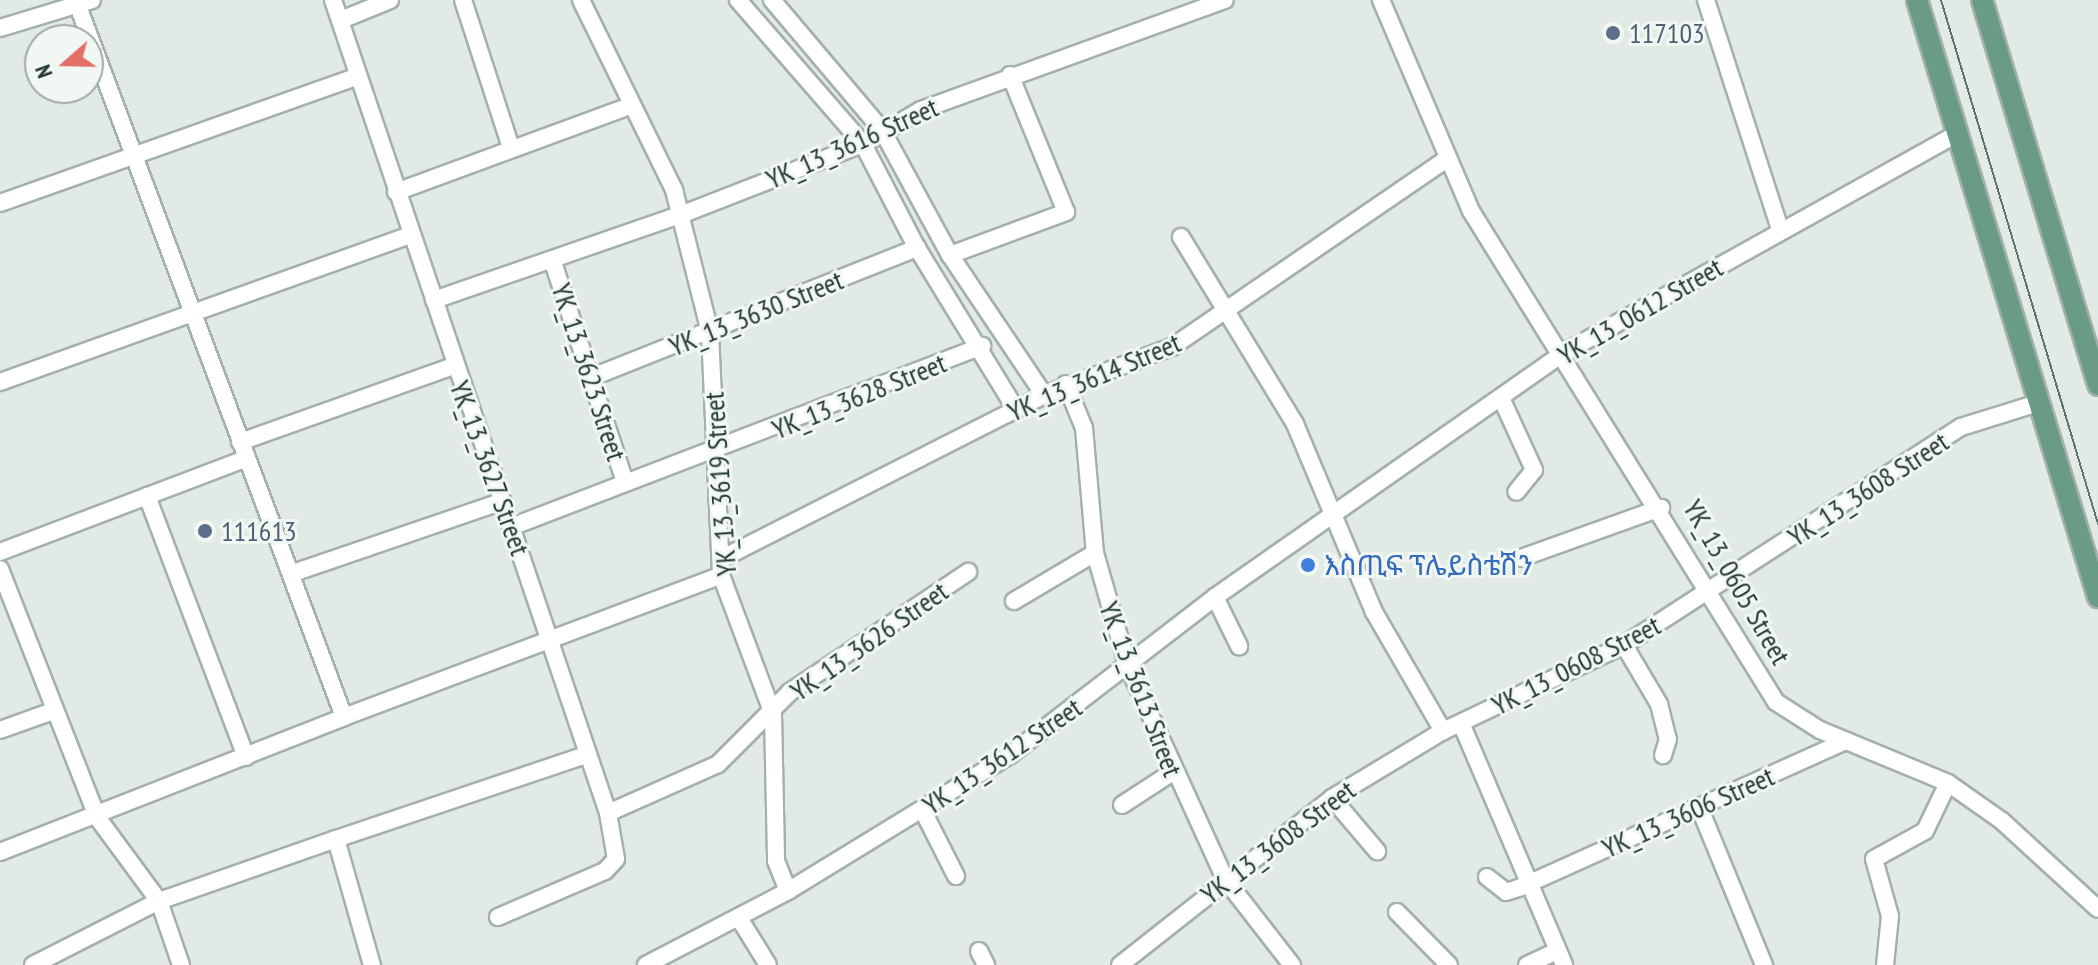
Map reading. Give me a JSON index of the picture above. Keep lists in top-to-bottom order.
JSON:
{
  "streets": {
    "street": [
      "YK_13_3616 Street",
      "YK_13_0612 Street",
      "YK_13_3630 Street",
      "YK_13_3623 Street",
      "YK_13_3614 Street",
      "YK_13_3628 Street",
      "YK_13_3627 Street",
      "YK_13_3619 Street",
      "YK_13_3608 Street",
      "YK_13_0605 Street",
      "YK_13_3626 Street",
      "YK_13_0608 Street",
      "YK_13_3613 Street",
      "YK_13_3612 Street",
      "YK_13_3606 Street"
    ]
  },
  "crossings": [
    ["YK_13_3616 Street", "YK_13_3623 Street"],
    ["YK_13_3616 Street", "YK_13_3627 Street"],
    ["YK_13_3616 Street", "YK_13_3619 Street"],
    ["YK_13_0612 Street", "YK_13_0605 Street"],
    ["YK_13_0612 Street", "YK_13_3612 Street"],
    ["YK_13_3630 Street", "YK_13_3623 Street"],
    ["YK_13_3630 Street", "YK_13_3619 Street"],
    ["YK_13_3623 Street", "YK_13_3628 Street"],
    ["YK_13_3614 Street", "YK_13_3619 Street"],
    ["YK_13_3614 Street", "YK_13_0605 Street"],
    ["YK_13_3614 Street", "YK_13_3613 Street"],
    ["YK_13_3628 Street", "YK_13_3627 Street"],
    ["YK_13_3628 Street", "YK_13_3619 Street"],
    ["YK_13_3619 Street", "YK_13_3626 Street"],
    ["YK_13_3619 Street", "YK_13_3612 Street"],
    ["YK_13_3608 Street", "YK_13_0605 Street"],
    ["YK_13_3608 Street", "YK_13_0608 Street"],
    ["YK_13_3608 Street", "YK_13_3613 Street"],
    ["YK_13_0605 Street", "YK_13_0608 Street"],
    ["YK_13_0605 Street", "YK_13_3606 Street"],
    ["YK_13_3613 Street", "YK_13_3612 Street"]
  ],
  "places": ["117103", "111613", "እስጢፍ ፕሌይስቴሽን"],
  "north": "left"
}
